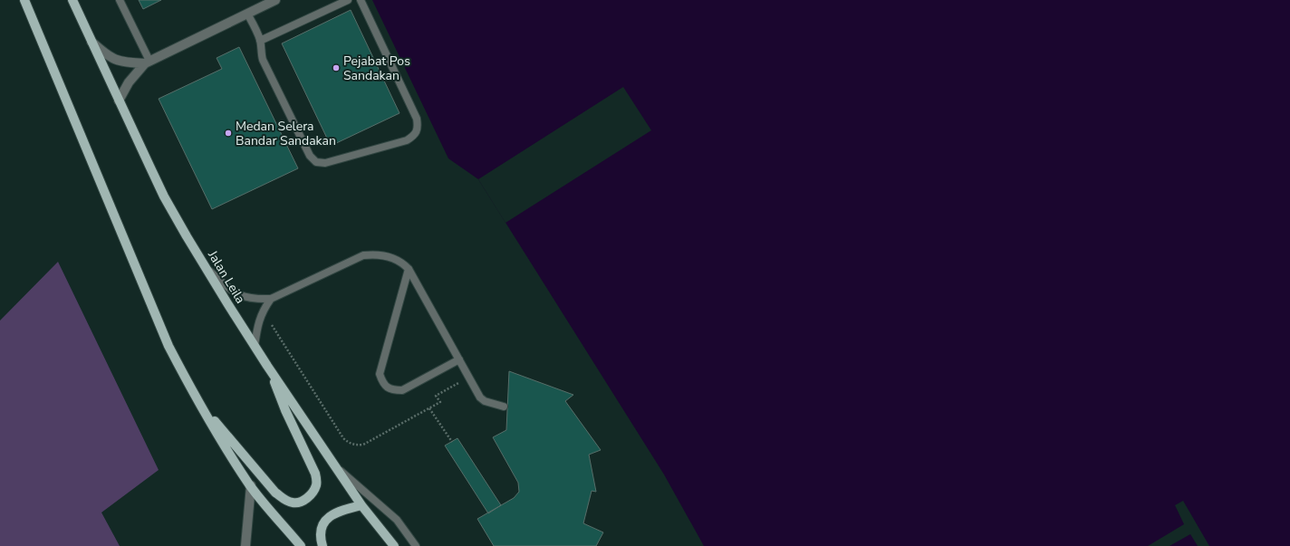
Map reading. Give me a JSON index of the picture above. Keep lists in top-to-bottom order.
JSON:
{
  "streets": {
    "main road": ["Jalan Leila"]
  },
  "places": ["Pejabat Pos Sandakan", "Medan Selera Bandar Sandakan"]
}
